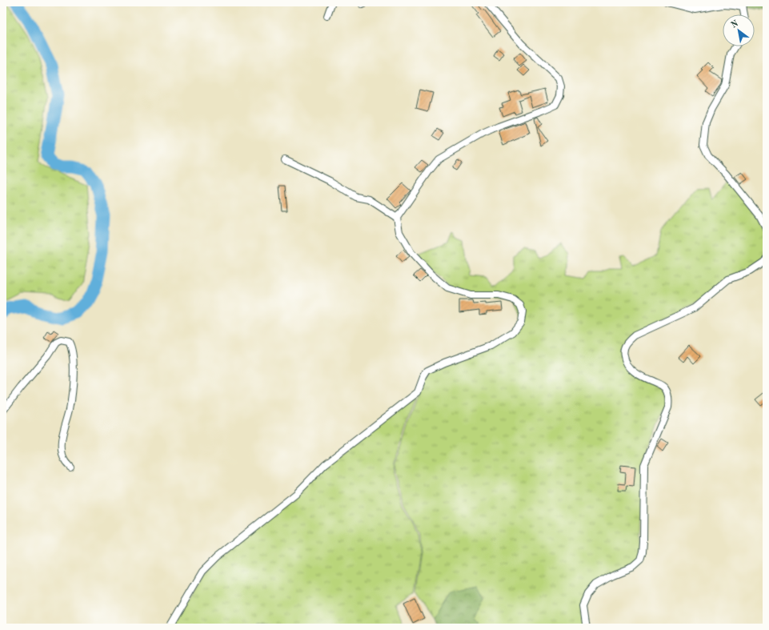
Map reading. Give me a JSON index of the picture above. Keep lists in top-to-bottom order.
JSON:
{
  "north": "top left"
}
